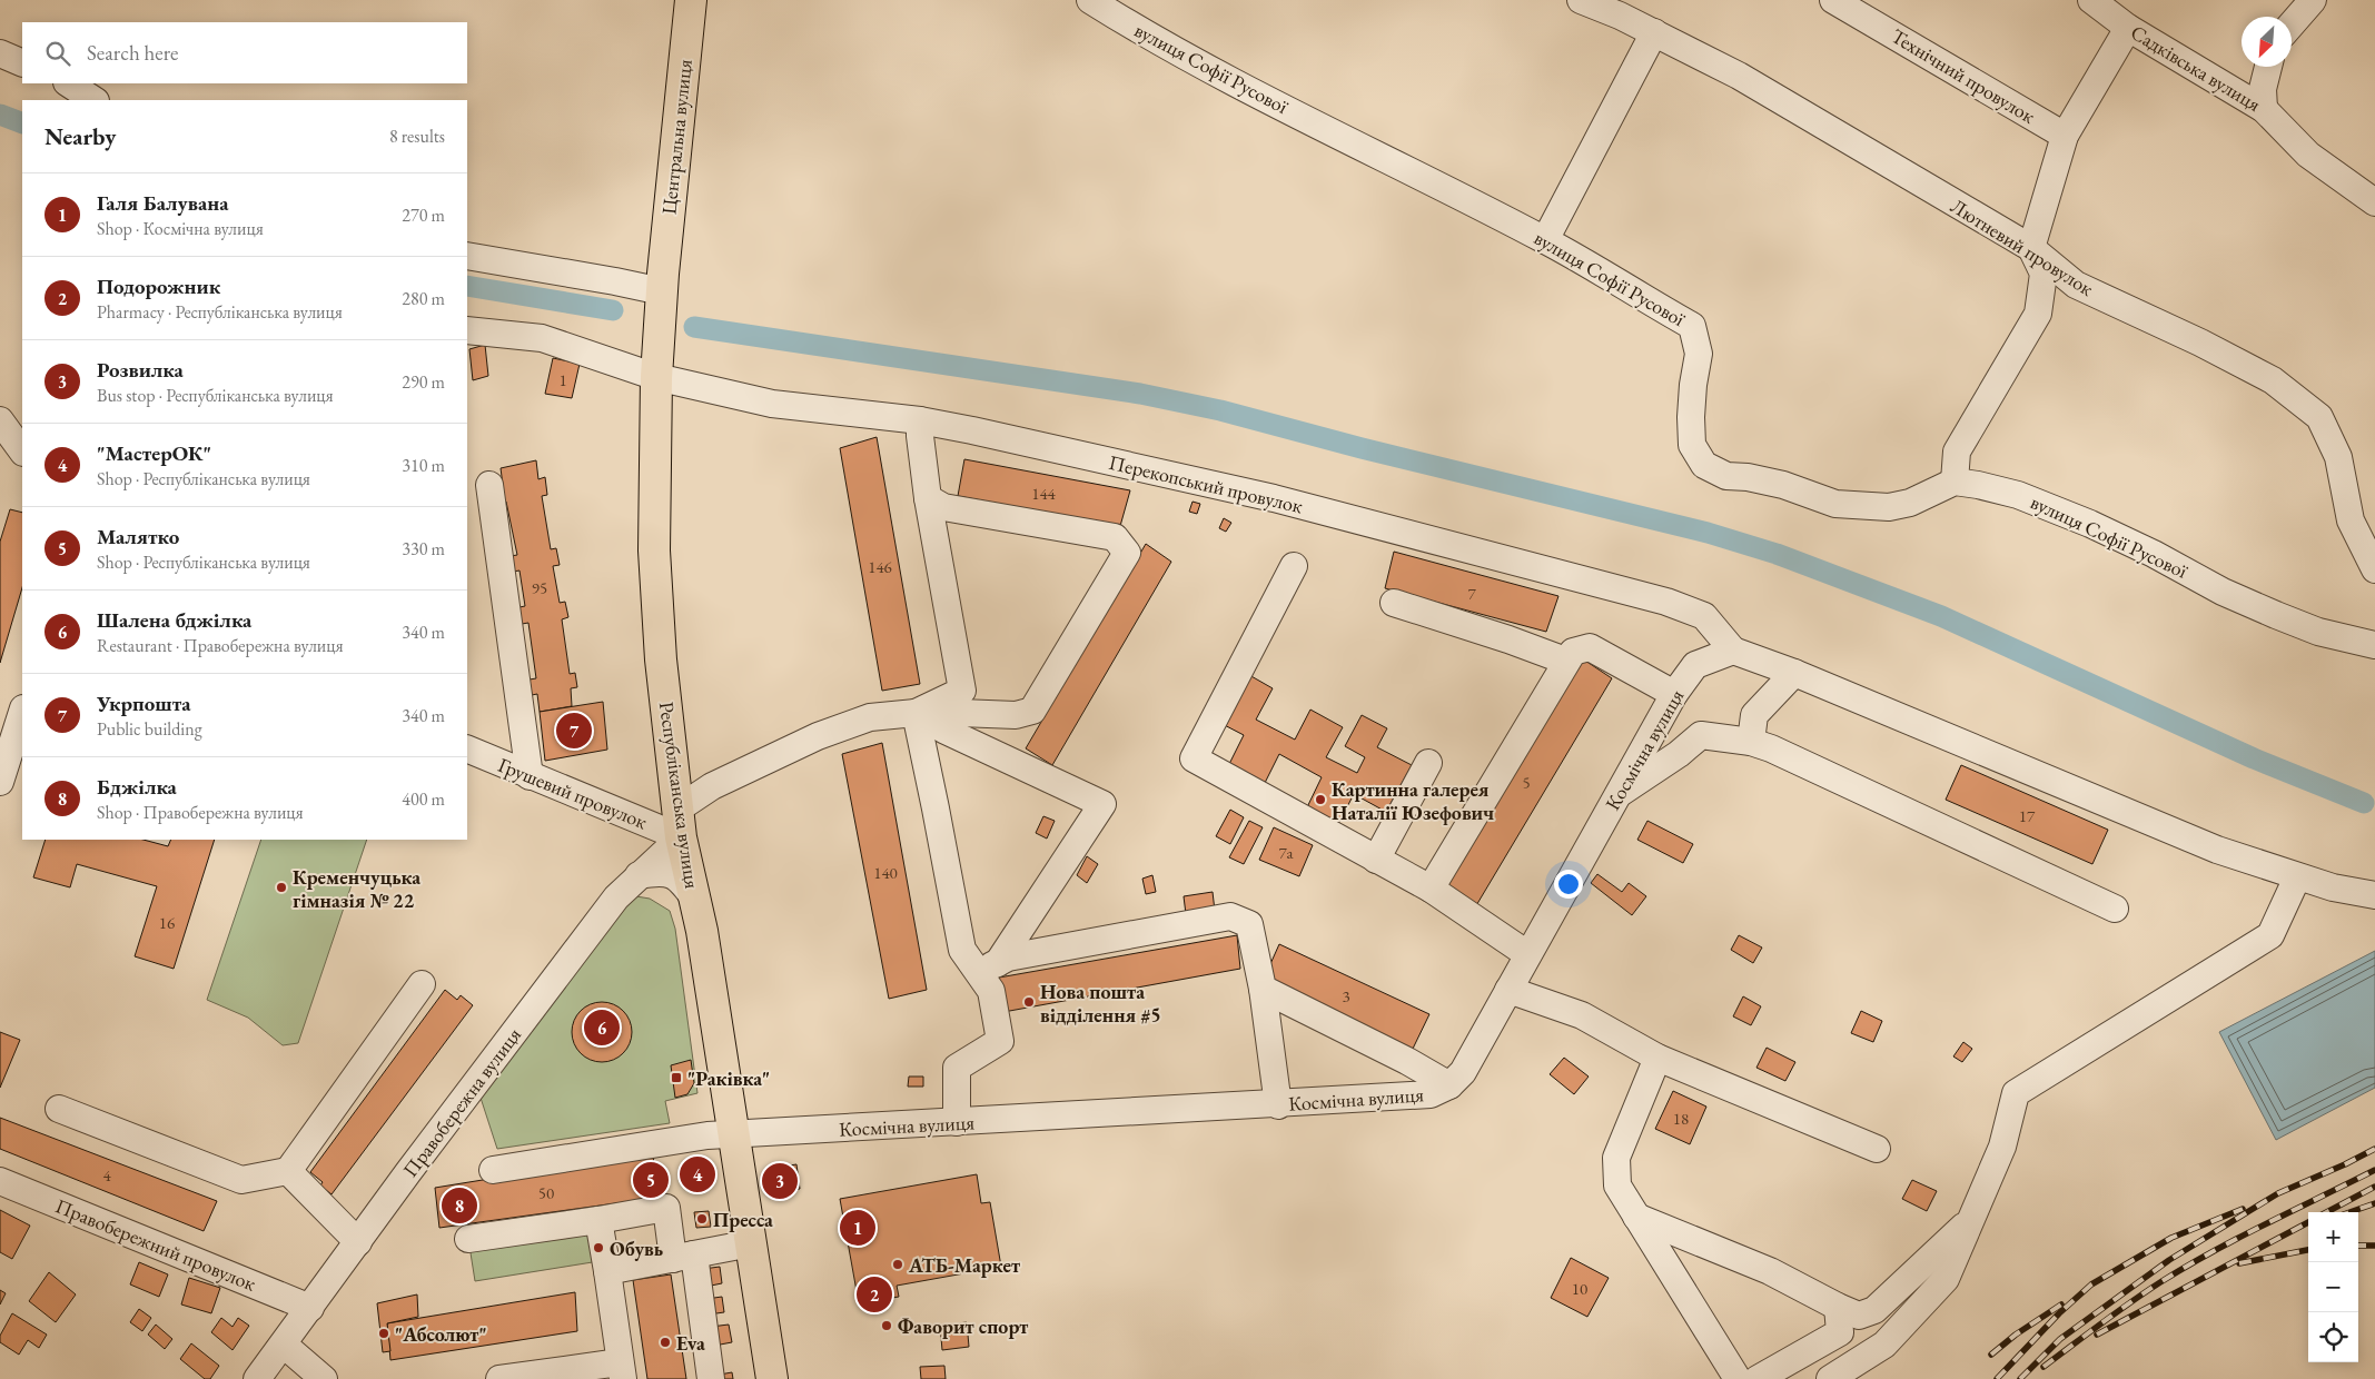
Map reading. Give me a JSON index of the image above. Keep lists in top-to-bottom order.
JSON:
{
  "streets": {
    "main road": ["Центральна вулиця", "Республіканська вулиця"],
    "street": [
      "вулиця Софії Русової",
      "Садківська вулиця",
      "Технічний провулок",
      "Лютневий провулок",
      "Перекопський провулок",
      "Космічна вулиця",
      "Грушевий провулок",
      "Правобережна вулиця",
      "Правобережний провулок"
    ]
  },
  "crossings": [
    ["Центральна вулиця", "Республіканська вулиця"],
    ["Перекопський провулок", "Космічна вулиця"],
    ["Перекопський провулок", "Республіканська вулиця"],
    ["Космічна вулиця", "Республіканська вулиця"],
    ["Грушевий провулок", "Республіканська вулиця"],
    ["Грушевий провулок", "Правобережна вулиця"],
    ["Республіканська вулиця", "Правобережна вулиця"],
    ["Правобережна вулиця", "Правобережний провулок"]
  ],
  "places": {
    "other": [
      "Картинна галерея Наталії Юзефович",
      "Кременчуцька гімназія № 22",
      "Нова пошта відділення #5",
      "Пресса",
      "Обувь",
      "АТБ-Маркет",
      "Фаворит спорт",
      "\"Абсолют\"",
      "Eva"
    ],
    "transit": ["\"Раківка\""]
  },
  "house_numbers": [
    "1",
    "144",
    "146",
    "95",
    "7",
    "5",
    "17",
    "7а",
    "140",
    "16",
    "3",
    "18",
    "4",
    "50",
    "10"
  ],
  "north": "bottom left",
  "page": {
    "search": "Search here",
    "heading": ["Nearby", "8 results"],
    "list": [
      {
        "mark": "1",
        "name": "Галя Балувана",
        "note": "Shop · Космічна вулиця",
        "value": "270 m"
      },
      {
        "mark": "2",
        "name": "Подорожник",
        "note": "Pharmacy · Республіканська вулиця",
        "value": "280 m"
      },
      {
        "mark": "3",
        "name": "Розвилка",
        "note": "Bus stop · Республіканська вулиця",
        "value": "290 m"
      },
      {
        "mark": "4",
        "name": "\"МастерОК\"",
        "note": "Shop · Республіканська вулиця",
        "value": "310 m"
      },
      {
        "mark": "5",
        "name": "Малятко",
        "note": "Shop · Республіканська вулиця",
        "value": "330 m"
      },
      {
        "mark": "6",
        "name": "Шалена бджілка",
        "note": "Restaurant · Правобережна вулиця",
        "value": "340 m"
      },
      {
        "mark": "7",
        "name": "Укрпошта",
        "note": "Public building",
        "value": "340 m"
      },
      {
        "mark": "8",
        "name": "Бджілка",
        "note": "Shop · Правобережна вулиця",
        "value": "400 m"
      }
    ],
    "pins": [
      "7",
      "6",
      "4",
      "5",
      "3",
      "8",
      "1",
      "2"
    ],
    "map_buttons": ["+", "−"]
  }
}
